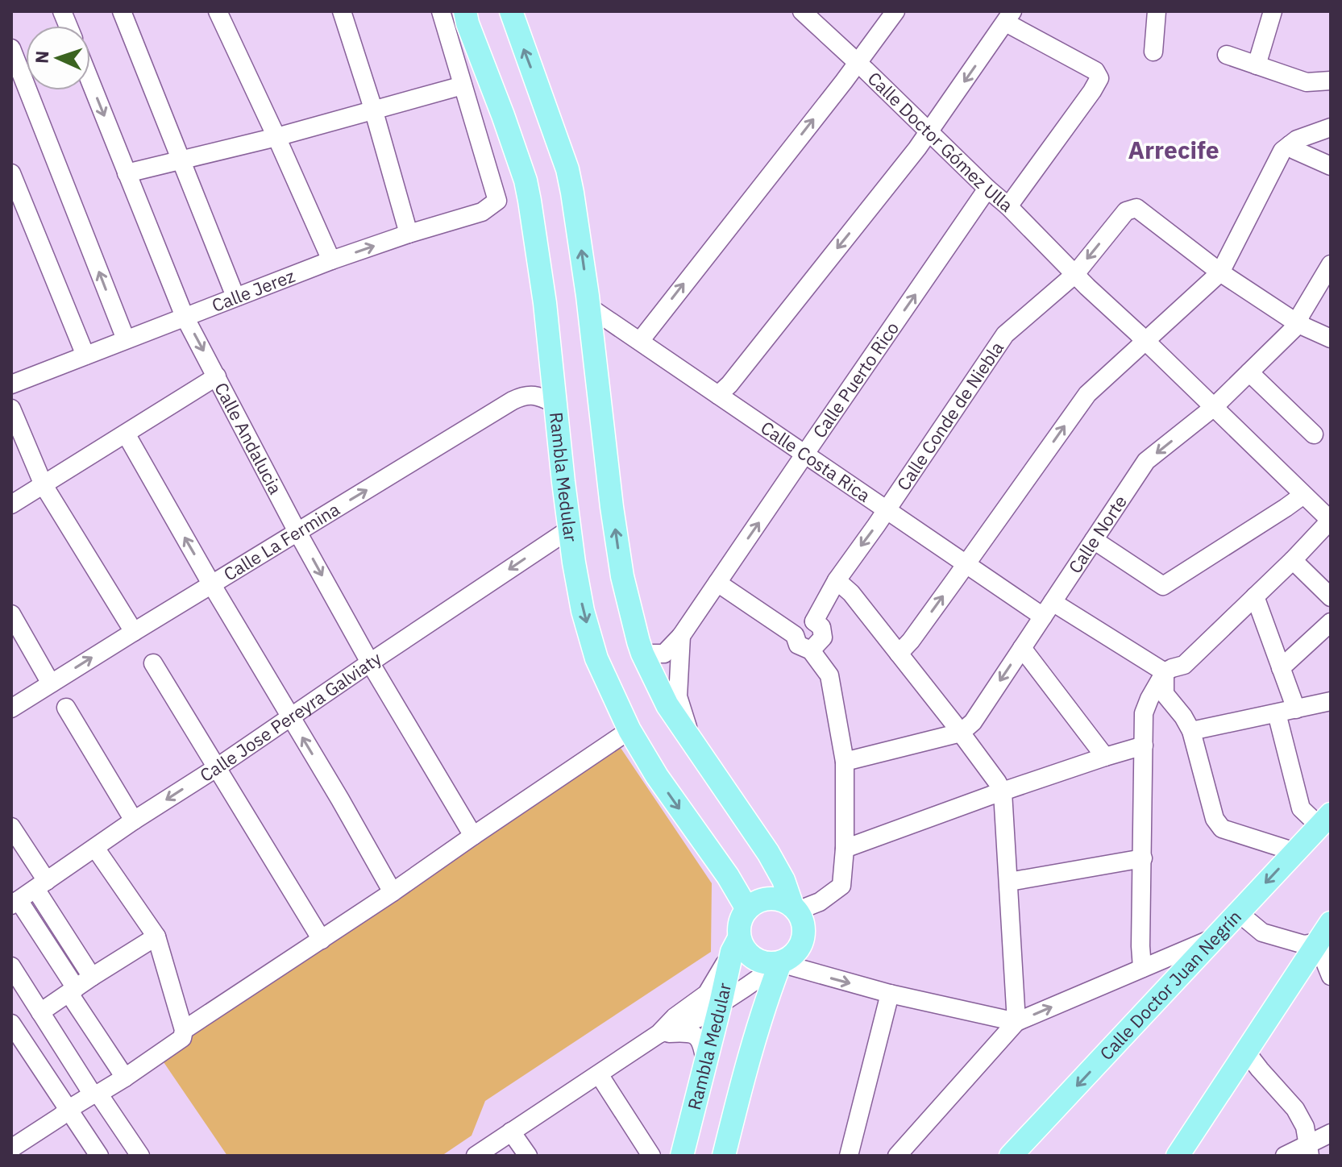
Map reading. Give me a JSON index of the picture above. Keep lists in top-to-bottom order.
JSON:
{
  "streets": {
    "main road": ["Rambla Medular", "Calle Doctor Juan Negrín"],
    "street": [
      "Calle Doctor Gómez Ulla",
      "Calle Jerez",
      "Calle Puerto Rico",
      "Calle Conde de Niebla",
      "Calle Andalucia",
      "Calle Costa Rica",
      "Calle Norte",
      "Calle La Fermina",
      "Calle Jose Pereyra Galviaty"
    ]
  },
  "crossings": [
    ["Calle Doctor Gómez Ulla", "Calle Puerto Rico"],
    ["Calle Doctor Gómez Ulla", "Calle Conde de Niebla"],
    ["Calle Doctor Gómez Ulla", "Calle Norte"],
    ["Calle Jerez", "Calle Andalucia"],
    ["Calle Puerto Rico", "Calle Costa Rica"],
    ["Calle Conde de Niebla", "Calle Costa Rica"],
    ["Calle Andalucia", "Calle La Fermina"],
    ["Calle Andalucia", "Calle Jose Pereyra Galviaty"],
    ["Calle Costa Rica", "Calle Norte"],
    ["Rambla Medular", "Calle La Fermina"],
    ["Rambla Medular", "Calle Jose Pereyra Galviaty"]
  ],
  "one_way": ["Calle La Fermina", "Calle Jose Pereyra Galviaty"],
  "districts": ["Arrecife"],
  "north": "left"
}
